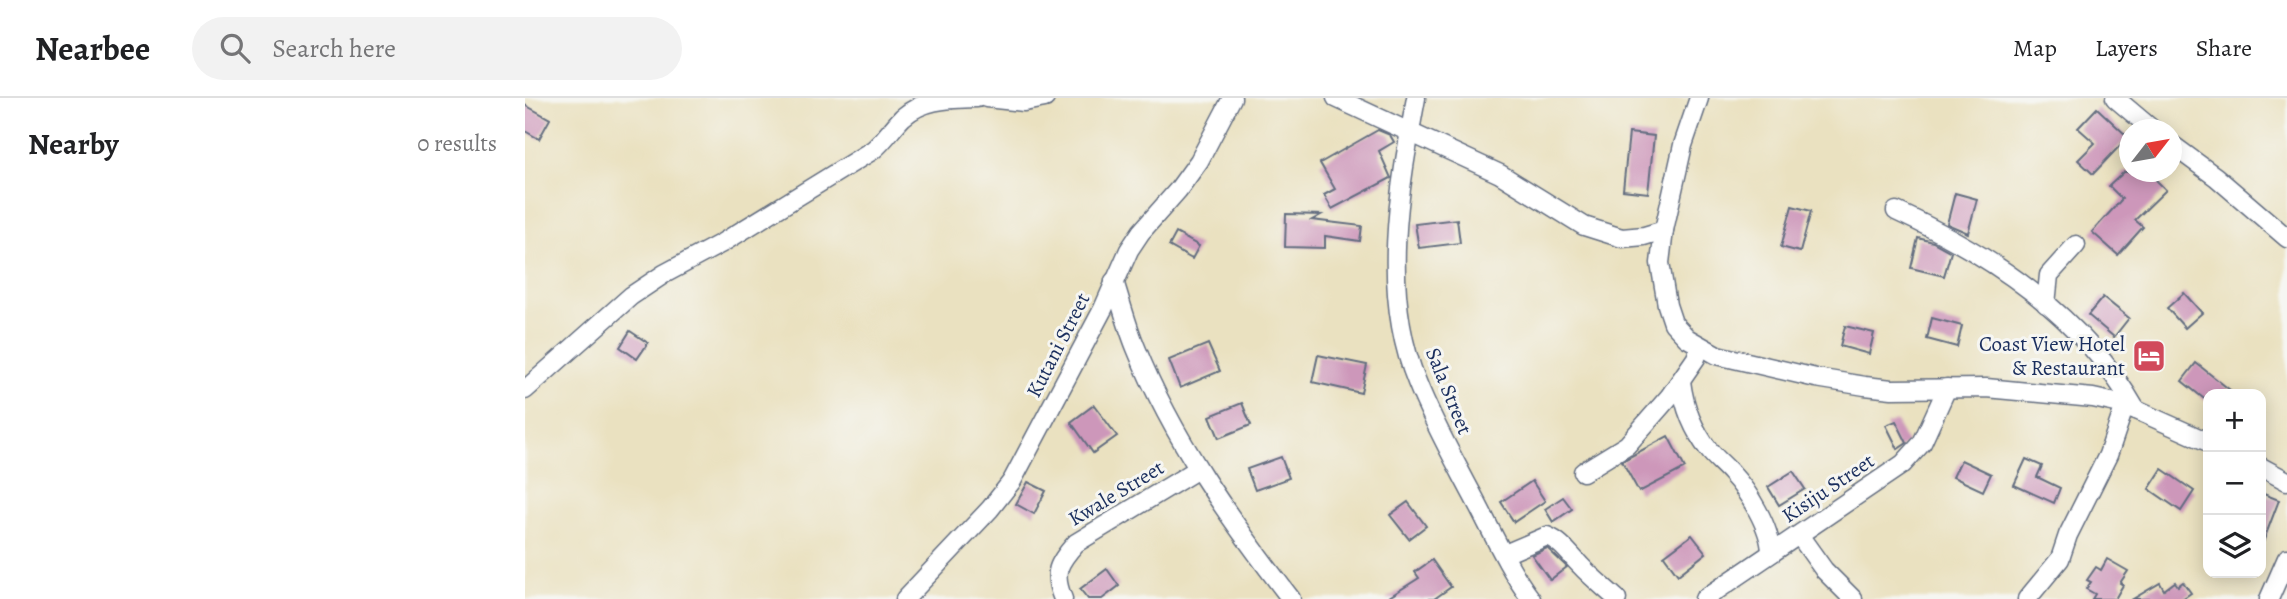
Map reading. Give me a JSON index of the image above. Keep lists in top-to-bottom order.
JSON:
{
  "streets": {
    "street": [
      "Kutani Street",
      "Sala Street",
      "Kisiju Street",
      "Kwale Street"
    ]
  },
  "places": {
    "hotel": ["Coast View Hotel & Restaurant"]
  },
  "north": "top right",
  "page": {
    "header": "Nearbee",
    "search": "Search here",
    "nav": ["Map", "Layers", "Share"],
    "heading": ["Nearby", "0 results"],
    "map_buttons": ["+", "−"]
  }
}
